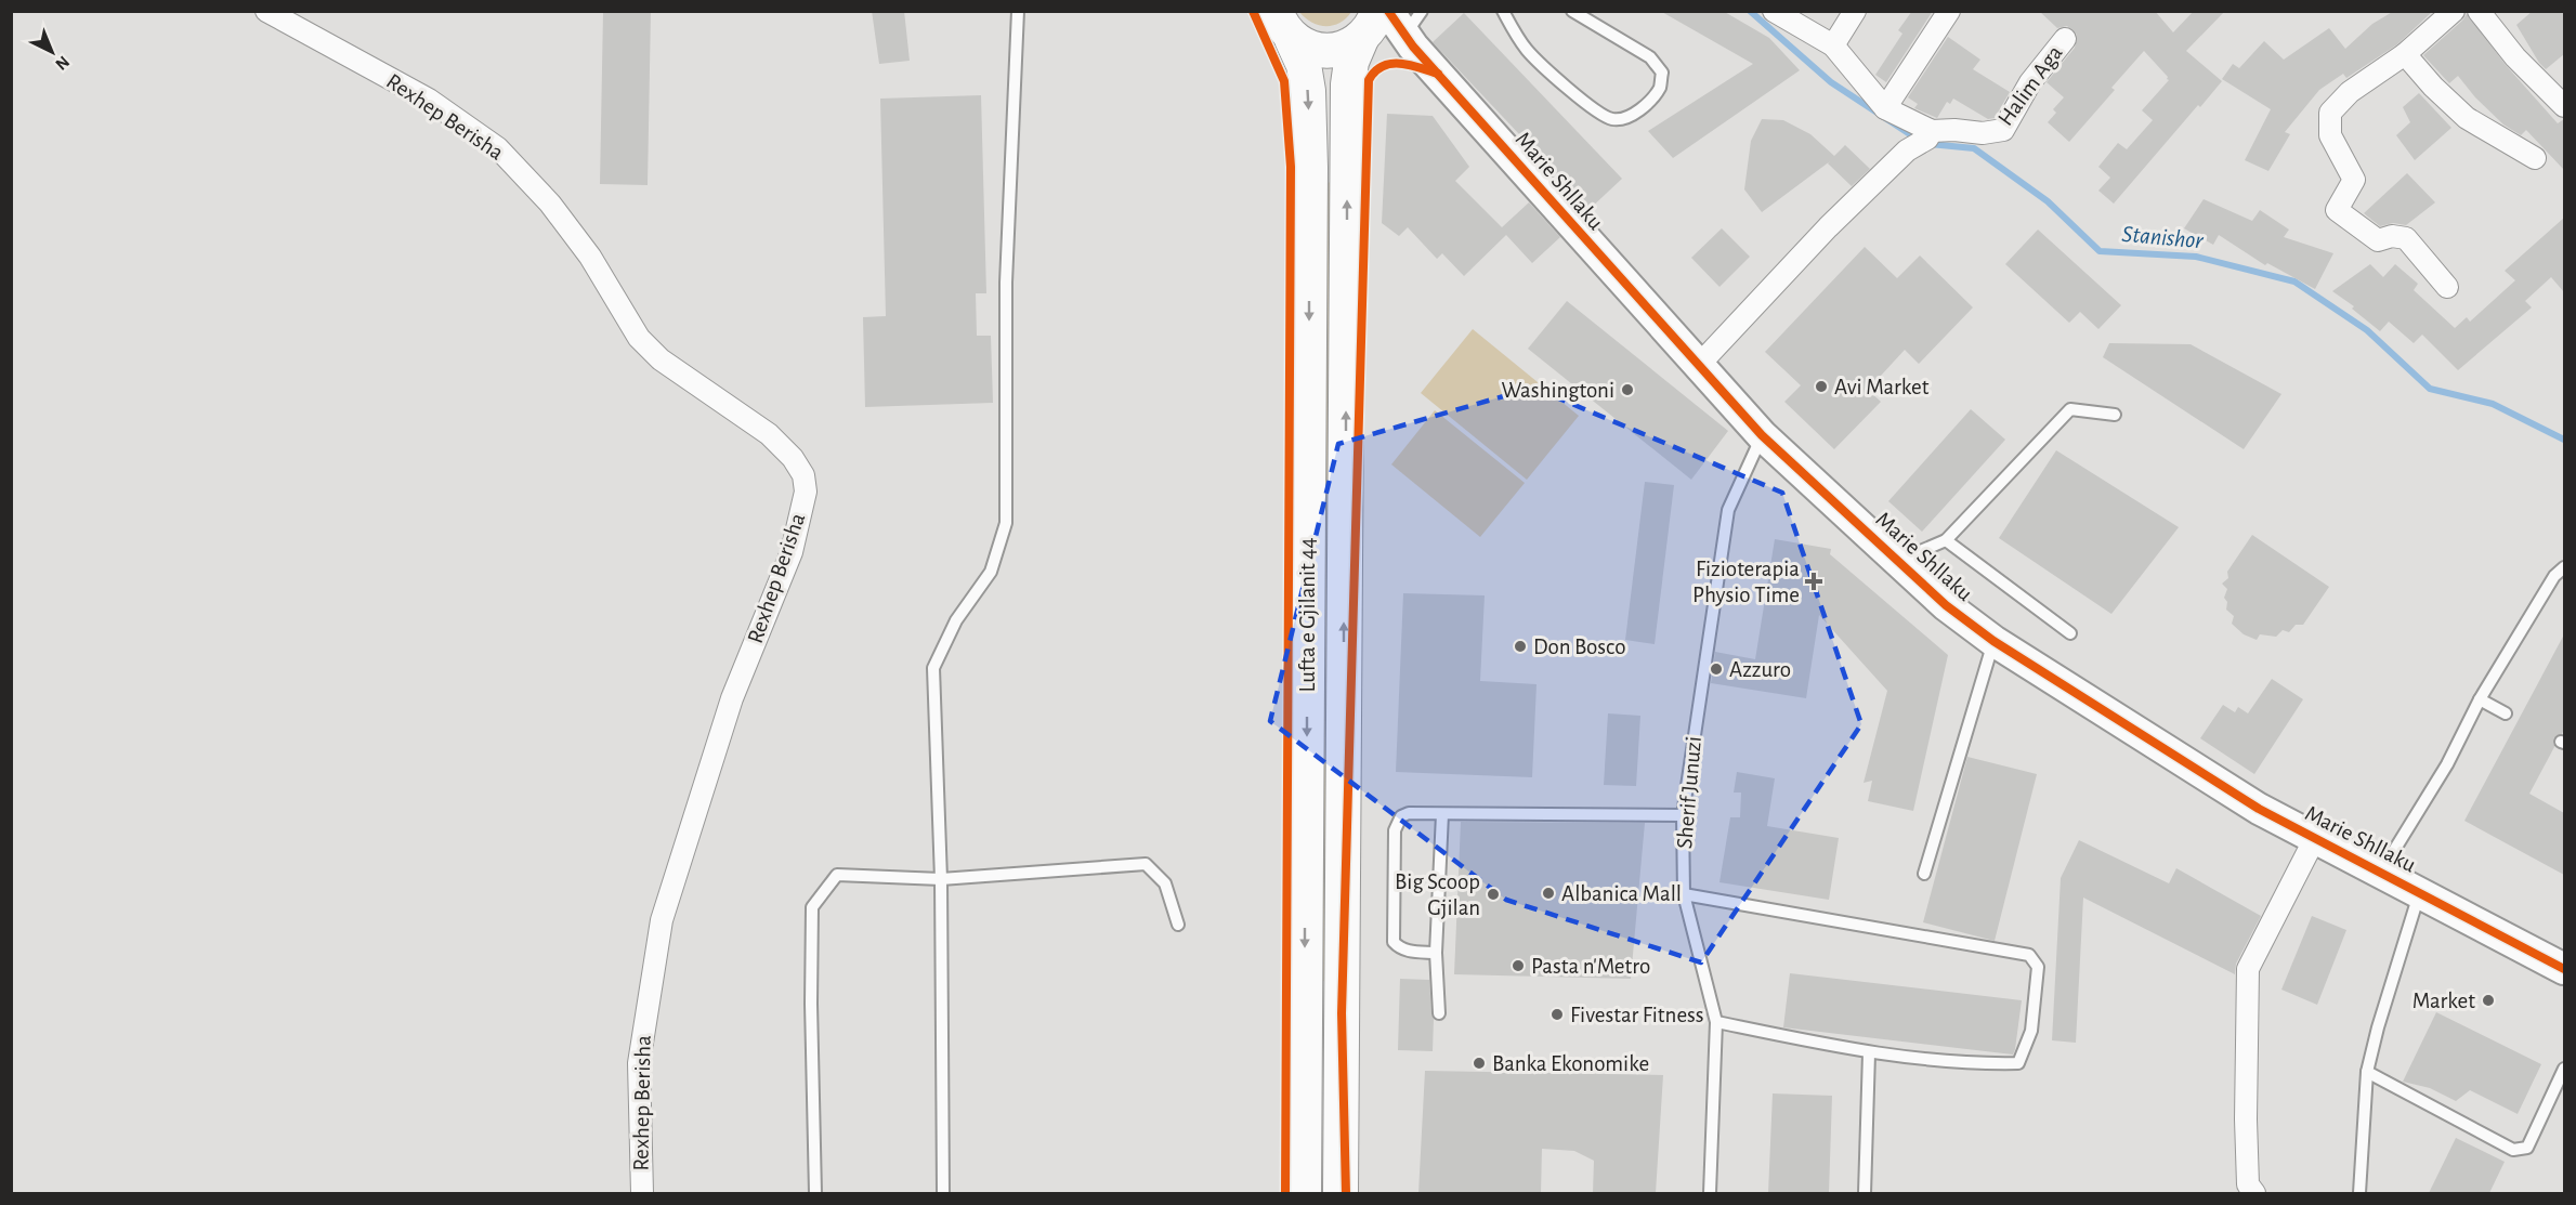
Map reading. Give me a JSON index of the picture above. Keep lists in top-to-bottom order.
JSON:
{
  "streets": {
    "main road": ["Lufta e Gjilanit 44"],
    "street": ["Halim Aga", "Rexhep Berisha", "Marie Shllaku"],
    "lane": ["Sherif Junuzi"]
  },
  "crossings": [
    ["Marie Shllaku", "Lufta e Gjilanit 44"],
    ["Marie Shllaku", "Sherif Junuzi"]
  ],
  "water": ["Stanishor"],
  "places": {
    "other": [
      "Avi Market",
      "Washingtoni",
      "Don Bosco",
      "Azzuro",
      "Albanica Mall",
      "Big Scoop Gjilan",
      "Pasta n'Metro",
      "Market",
      "Fivestar Fitness",
      "Banka Ekonomike"
    ],
    "health": ["Fizioterapia Physio Time"]
  },
  "north": "bottom right"
}
